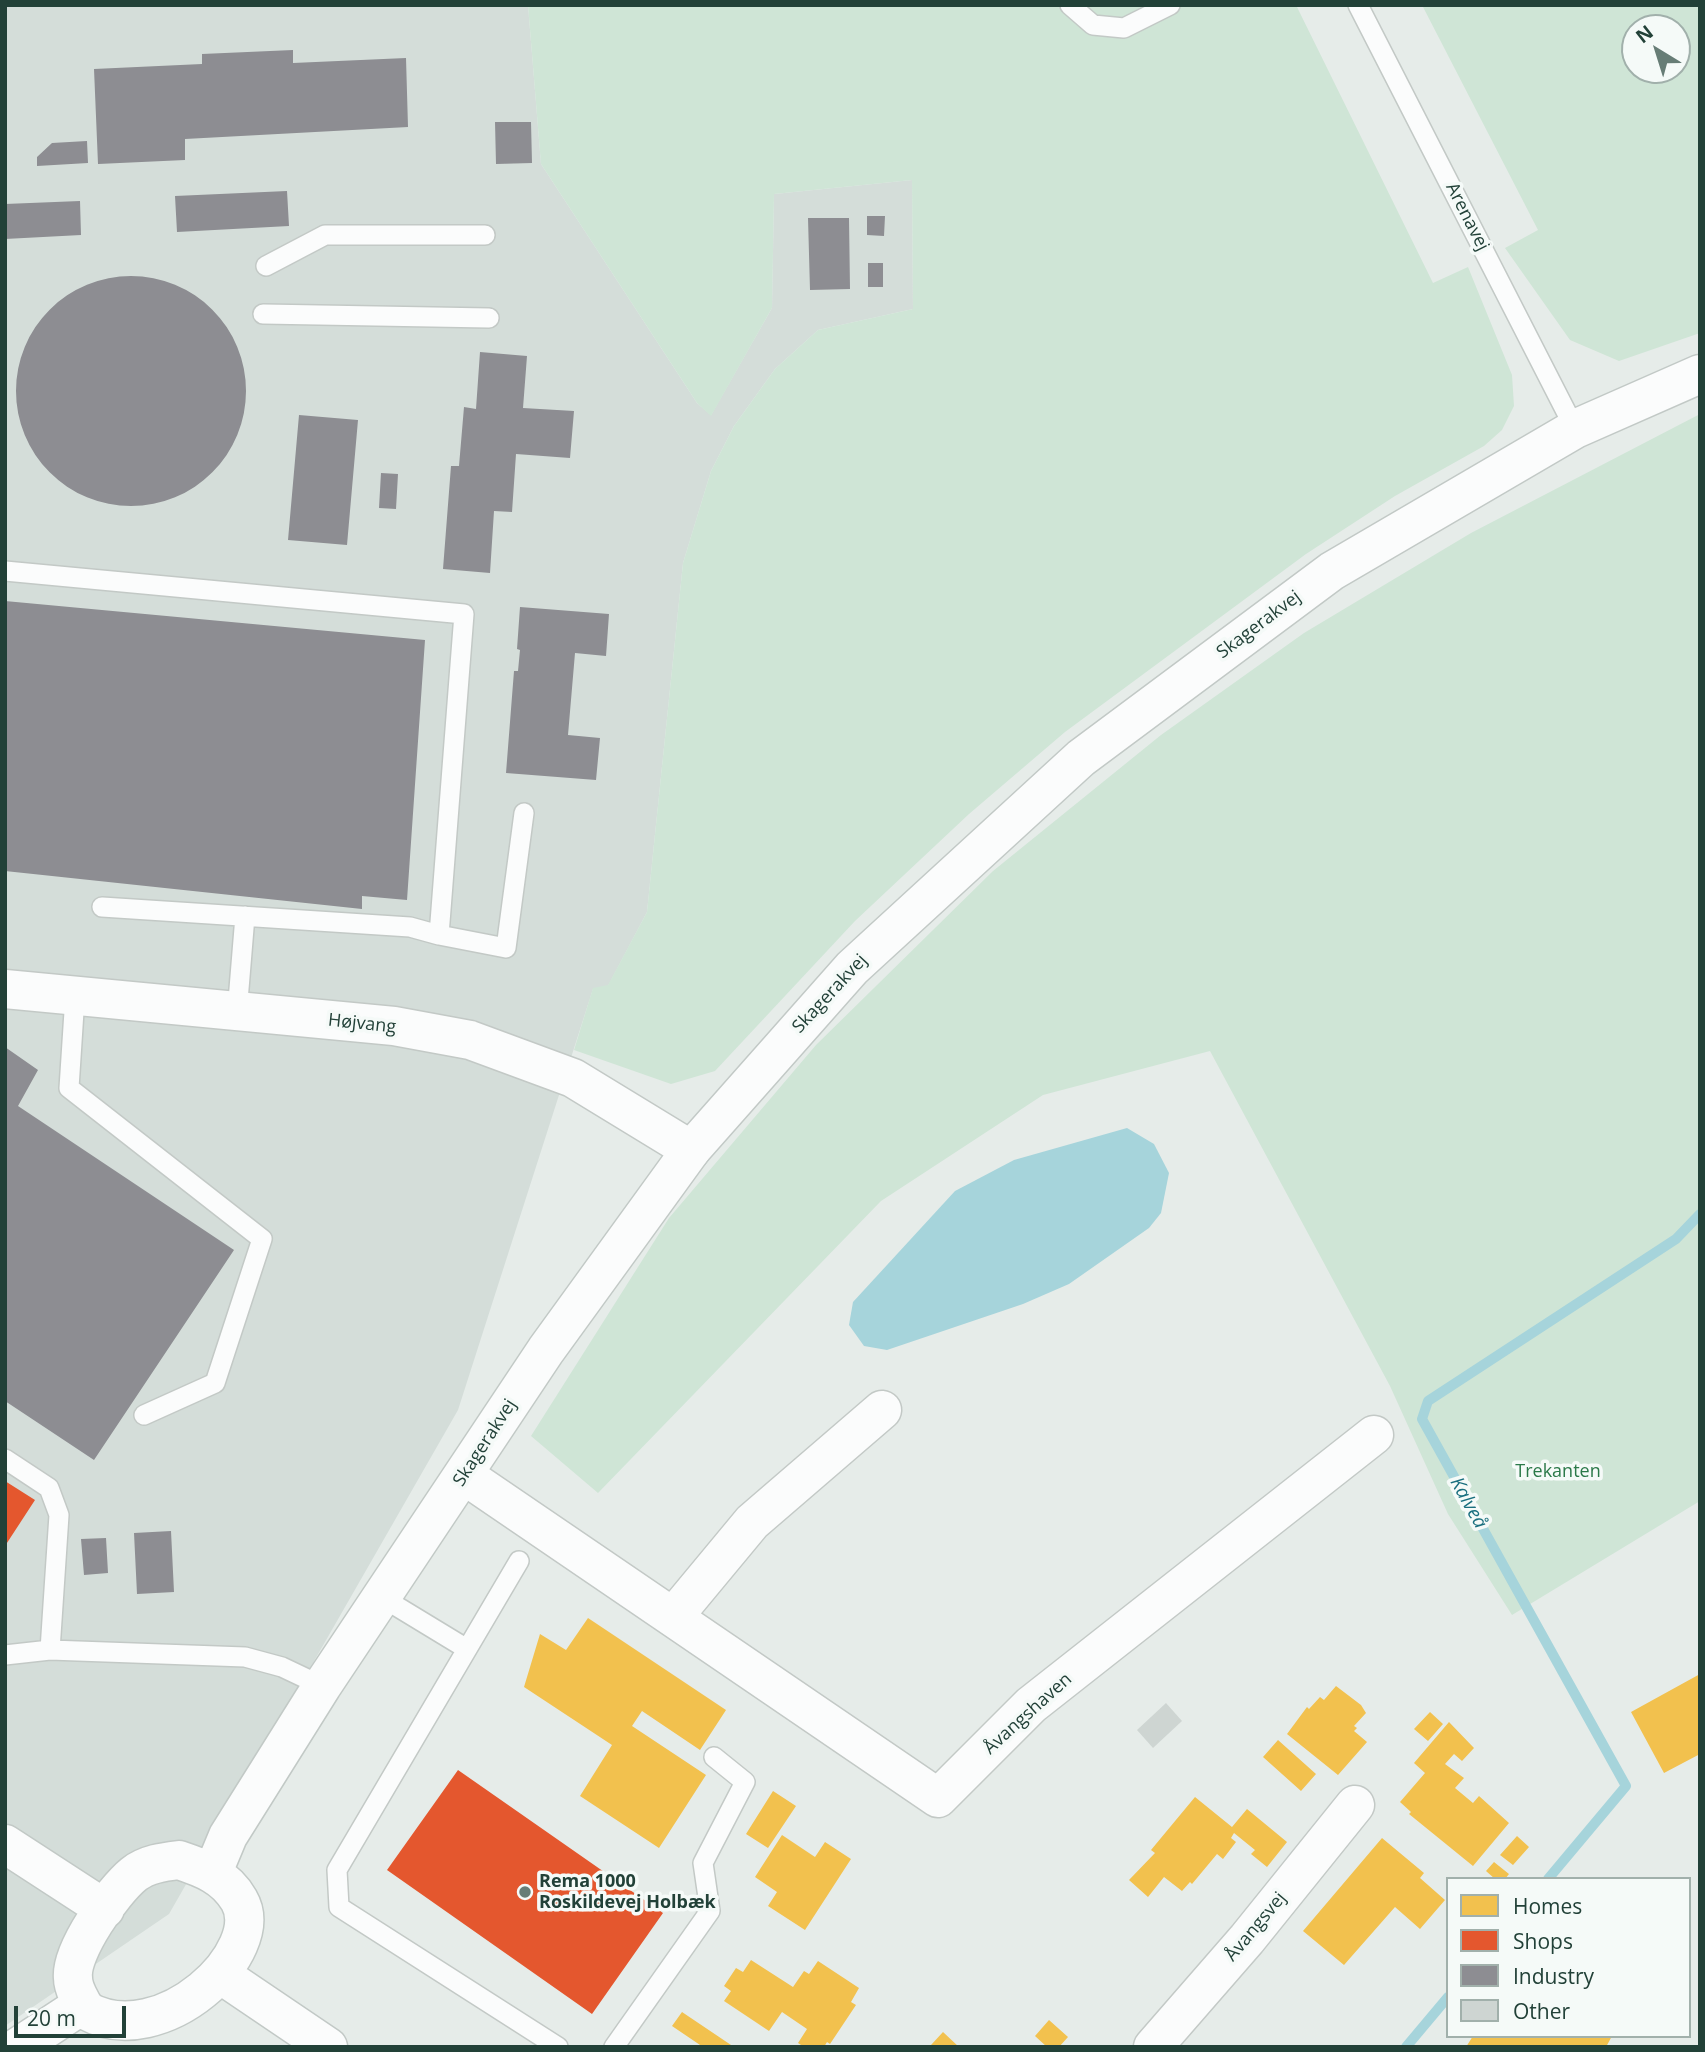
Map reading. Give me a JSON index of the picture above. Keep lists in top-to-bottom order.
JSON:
{
  "streets": {
    "street": [
      "Skagerakvej",
      "Højvang",
      "Åvangshaven",
      "Åvangsvej"
    ],
    "lane": ["Arenavej"]
  },
  "crossings": [
    ["Arenavej", "Skagerakvej"],
    ["Skagerakvej", "Højvang"],
    ["Skagerakvej", "Åvangshaven"]
  ],
  "water": ["Kalveå"],
  "parks": ["Trekanten"],
  "places": ["Rema 1000 Roskildevej Holbæk"],
  "legend": [
    "Homes",
    "Shops",
    "Industry",
    "Other"
  ],
  "scale_bar": "20 m",
  "north": "top left"
}
